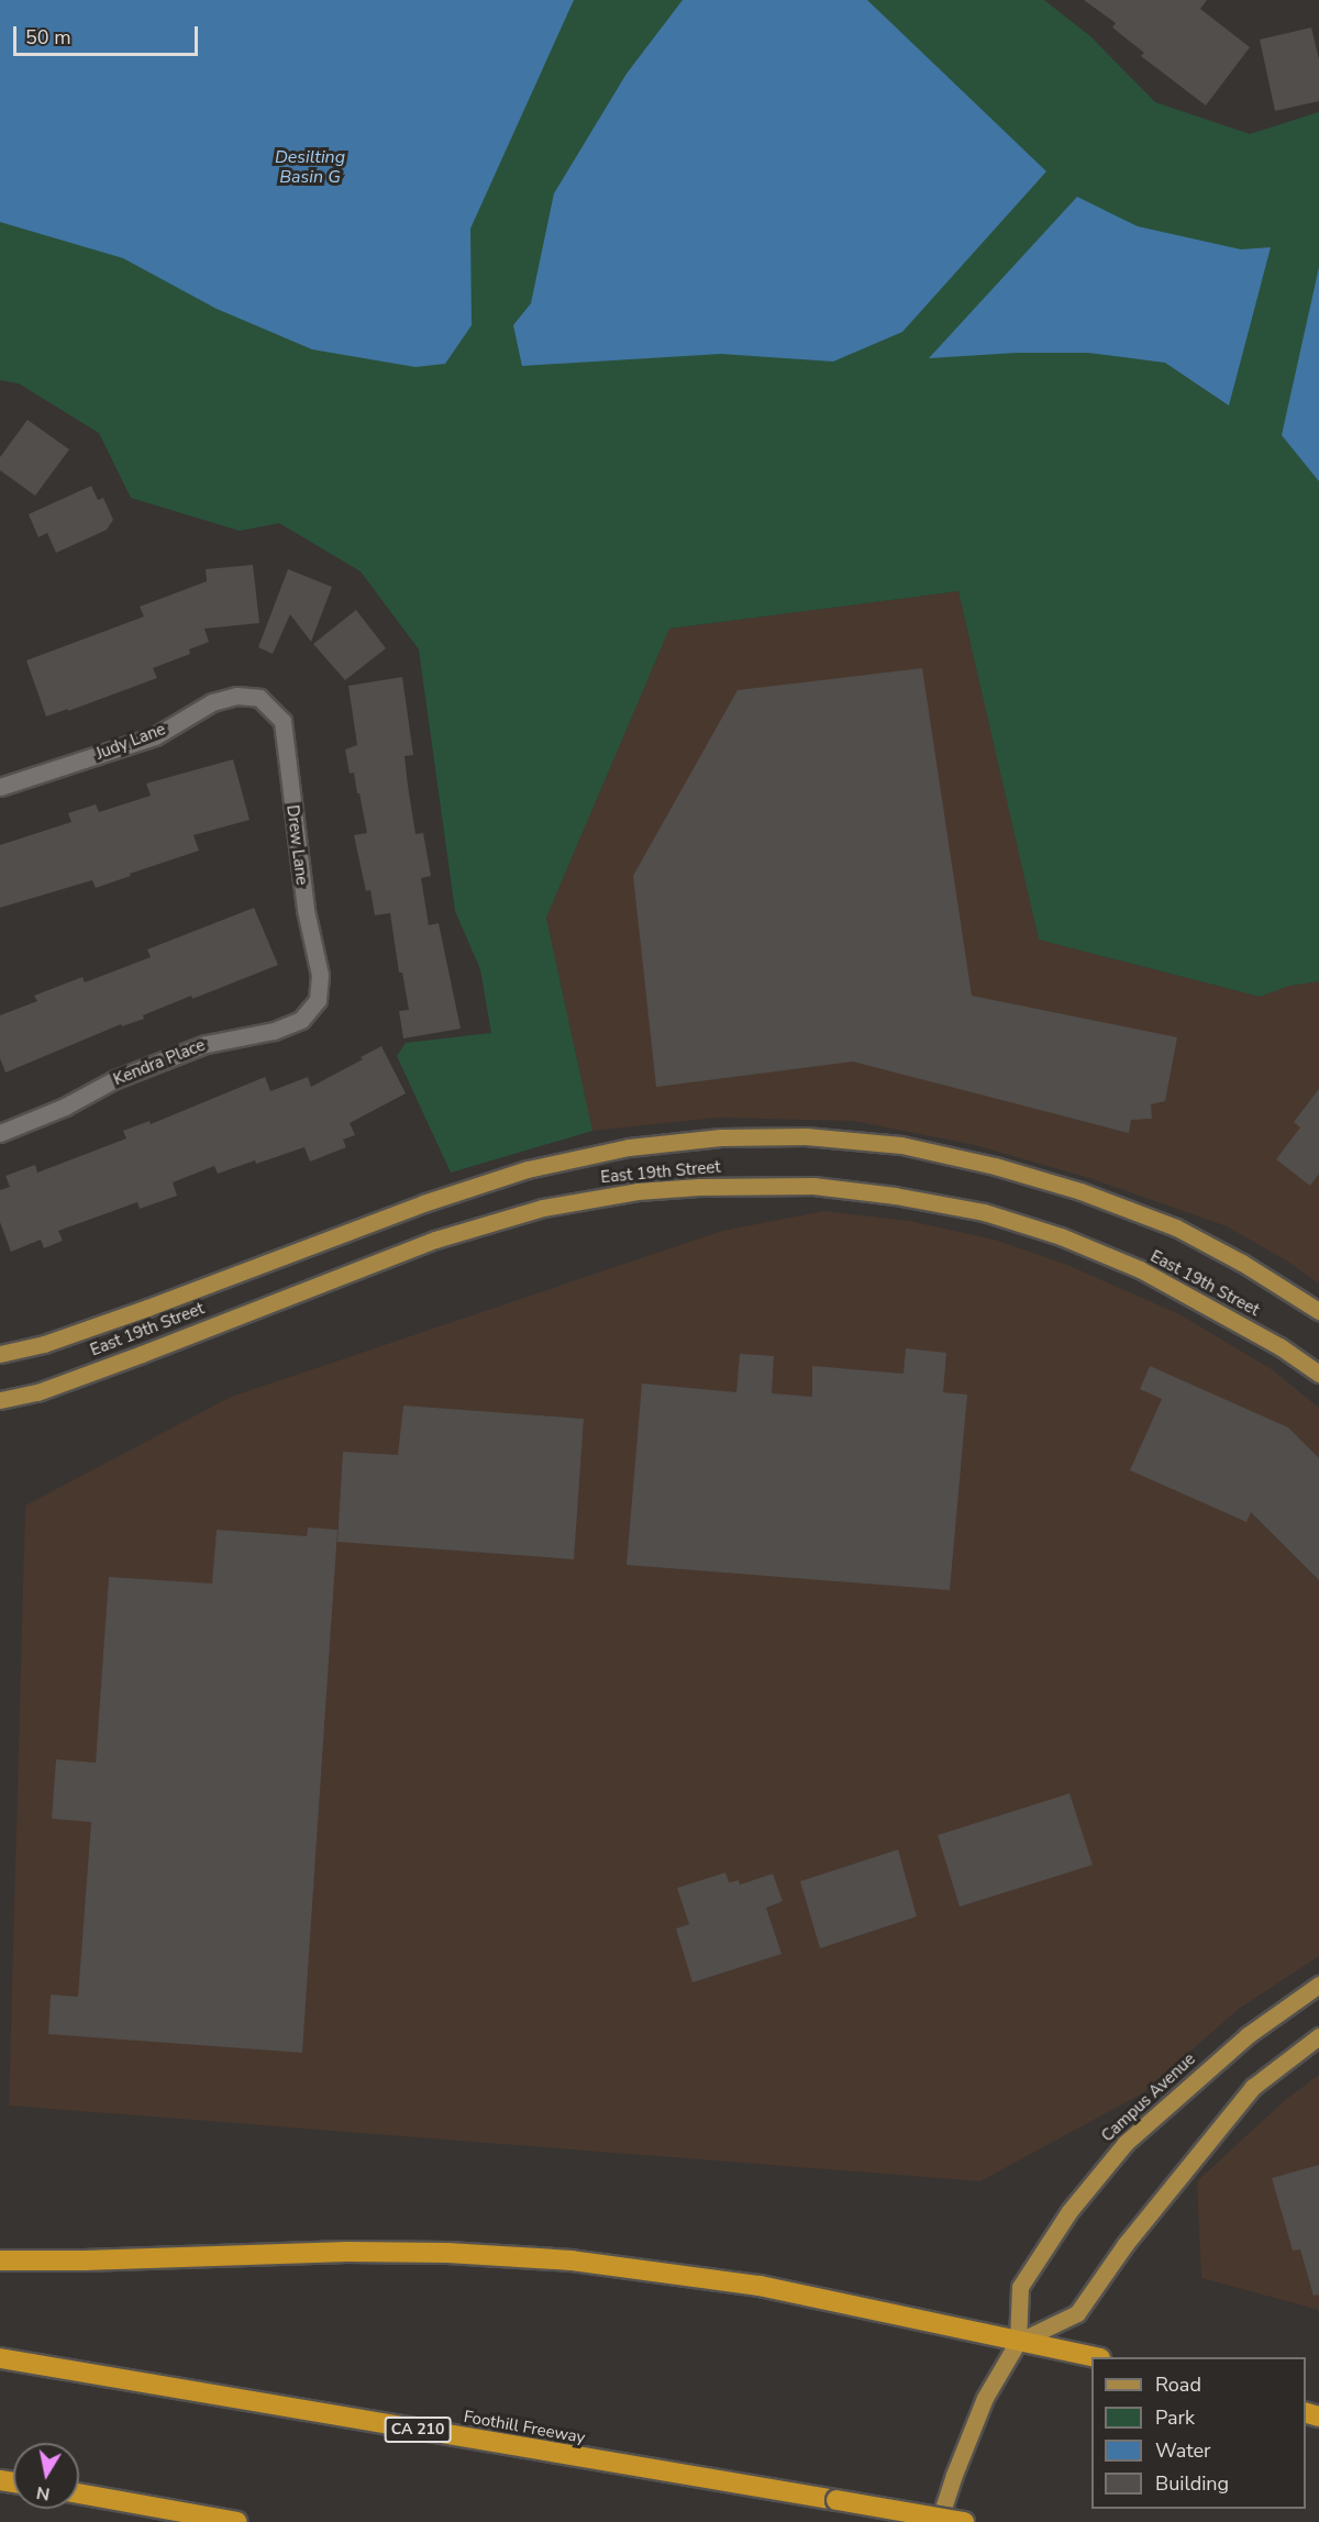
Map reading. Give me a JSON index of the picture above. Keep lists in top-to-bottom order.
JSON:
{
  "streets": {
    "highway": ["Foothill Freeway", "CA 210"],
    "main road": ["East 19th Street", "Campus Avenue"],
    "street": ["Judy Lane", "Drew Lane", "Kendra Place"]
  },
  "crossings": [
    ["Judy Lane", "Drew Lane"],
    ["Drew Lane", "Kendra Place"]
  ],
  "water": ["Desilting Basin G"],
  "legend": [
    "Road",
    "Park",
    "Water",
    "Building"
  ],
  "scale_bar": "50 m",
  "north": "bottom"
}
